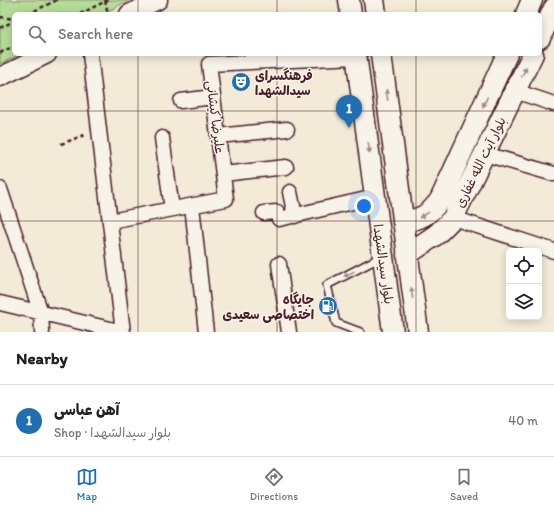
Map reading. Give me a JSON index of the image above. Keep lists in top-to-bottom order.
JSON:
{
  "streets": {
    "main road": ["بلوار آیت الله غفاری", "بلوار سیدالشهدا"],
    "street": ["علیرضا کیشانی"]
  },
  "crossings": [
    ["بلوار آیت الله غفاری", "بلوار سیدالشهدا"]
  ],
  "places": {
    "theatre": ["فرهنگسرای سیدالشهدا"],
    "fuel station": ["جایگاه اختصاصی سعیدی"]
  },
  "page": {
    "search": "Search here",
    "pins": "1",
    "heading": "Nearby",
    "list": [
      {
        "mark": "1",
        "name": "آهن عباسی",
        "note": "Shop · بلوار سیدالشهدا",
        "value": "40 m"
      }
    ],
    "nav": ["Map", "Directions", "Saved"]
  }
}
